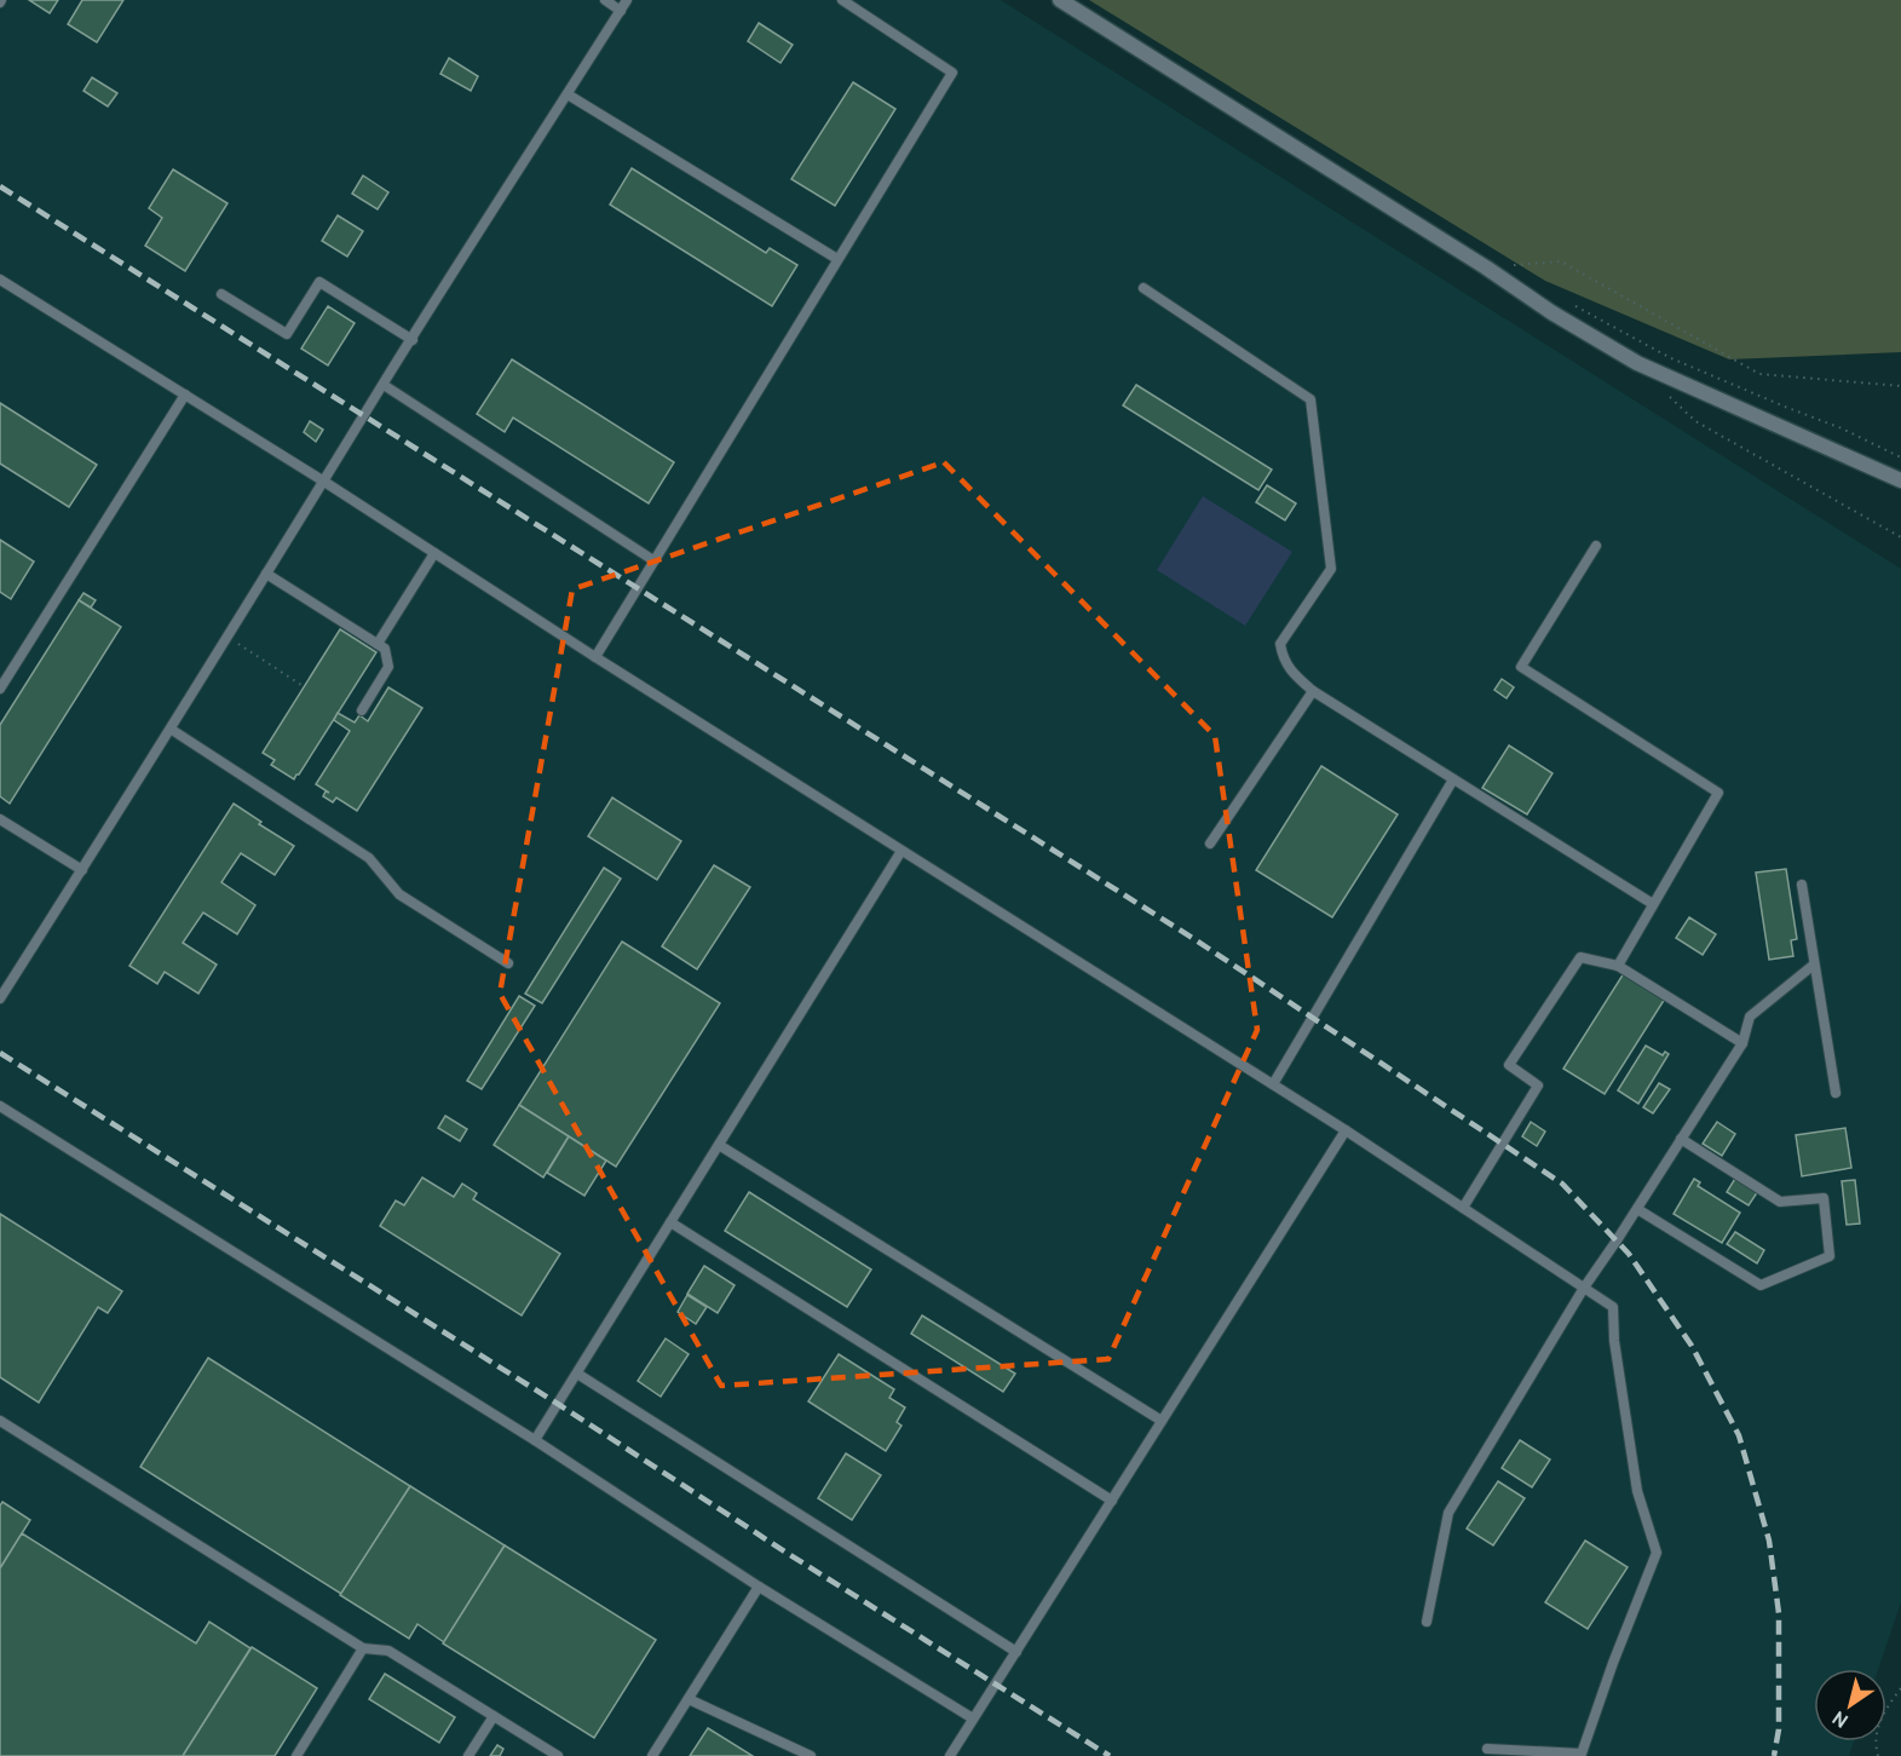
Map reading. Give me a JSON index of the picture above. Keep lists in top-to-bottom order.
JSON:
{
  "north": "bottom left"
}
